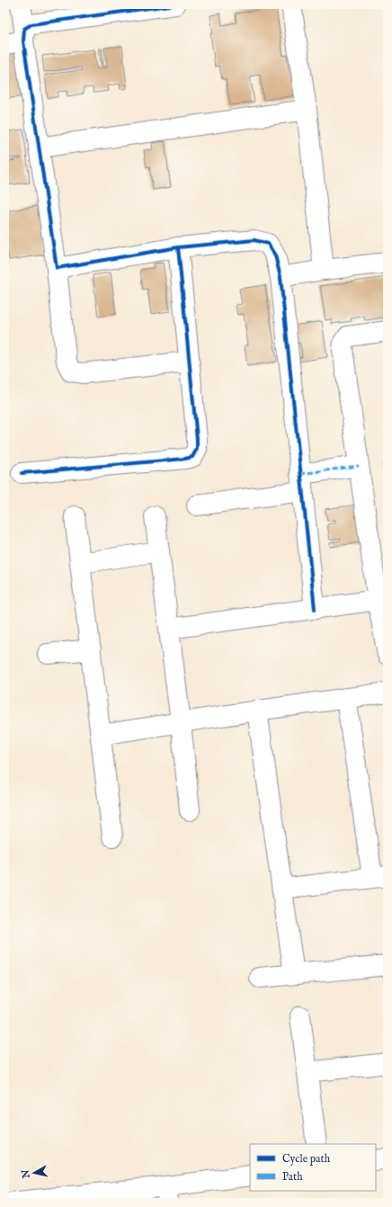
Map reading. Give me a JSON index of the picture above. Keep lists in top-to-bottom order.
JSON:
{
  "legend": ["Cycle path", "Path"],
  "north": "left"
}
